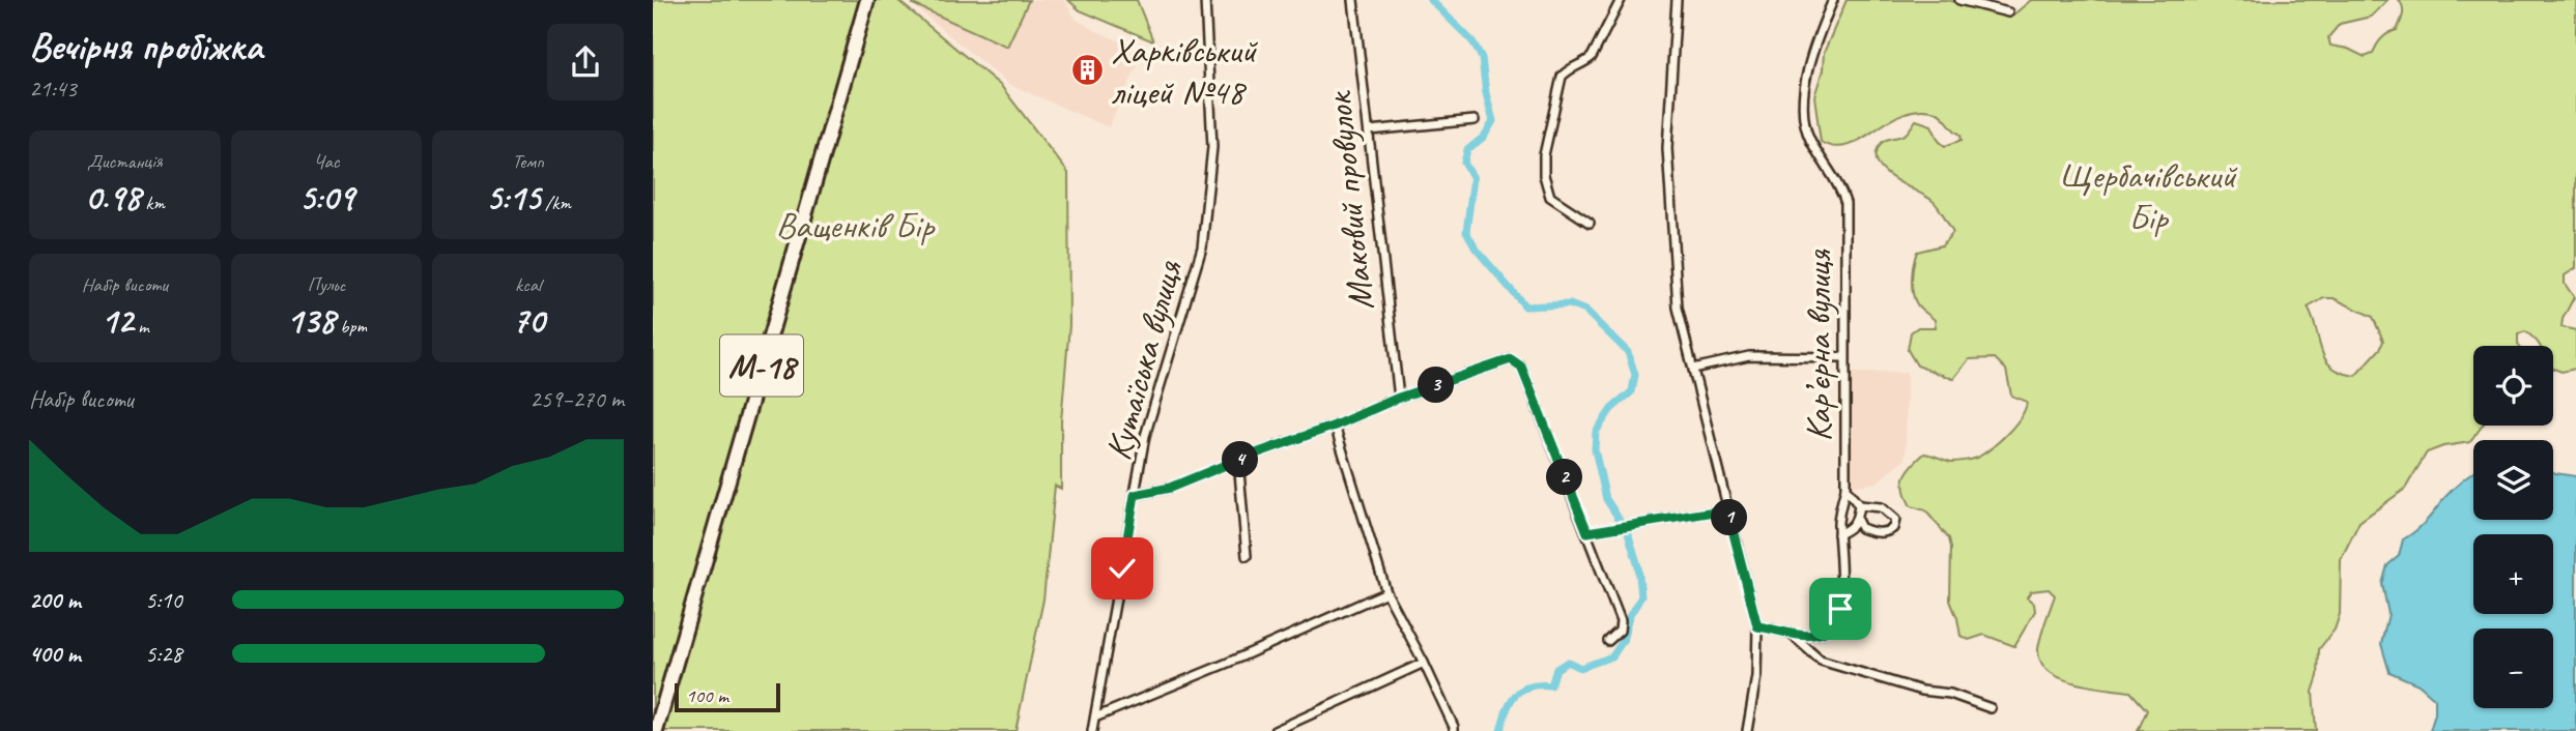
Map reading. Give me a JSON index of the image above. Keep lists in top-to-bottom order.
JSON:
{
  "streets": {
    "highway": ["М-18"],
    "street": ["Маковий провулок", "Кар’єрна вулиця", "Кутаїська вулиця"]
  },
  "parks": ["Щербачівський Бір", "Ващенків Бір"],
  "places": {
    "building": ["Харківський ліцей №48"]
  },
  "scale_bar": "100 m",
  "page": {
    "heading": ["Вечірня пробіжка", "21:43"],
    "stats": [
      ["Дистанція", "0.98 km"],
      ["Час", "5:09"],
      ["Темп", "5:15 /km"],
      ["Набір висоти", "12 m"],
      ["Пульс", "138 bpm"],
      ["kcal", "70"]
    ],
    "map_buttons": ["+", "−"],
    "pins": [
      "3",
      "4",
      "2",
      "1"
    ],
    "chart": ["Набір висоти", "259–270 m"],
    "list": [
      {
        "name": "200 m",
        "note": "5:10"
      },
      {
        "name": "400 m",
        "note": "5:28"
      }
    ],
    "scale": "100 m"
  }
}
